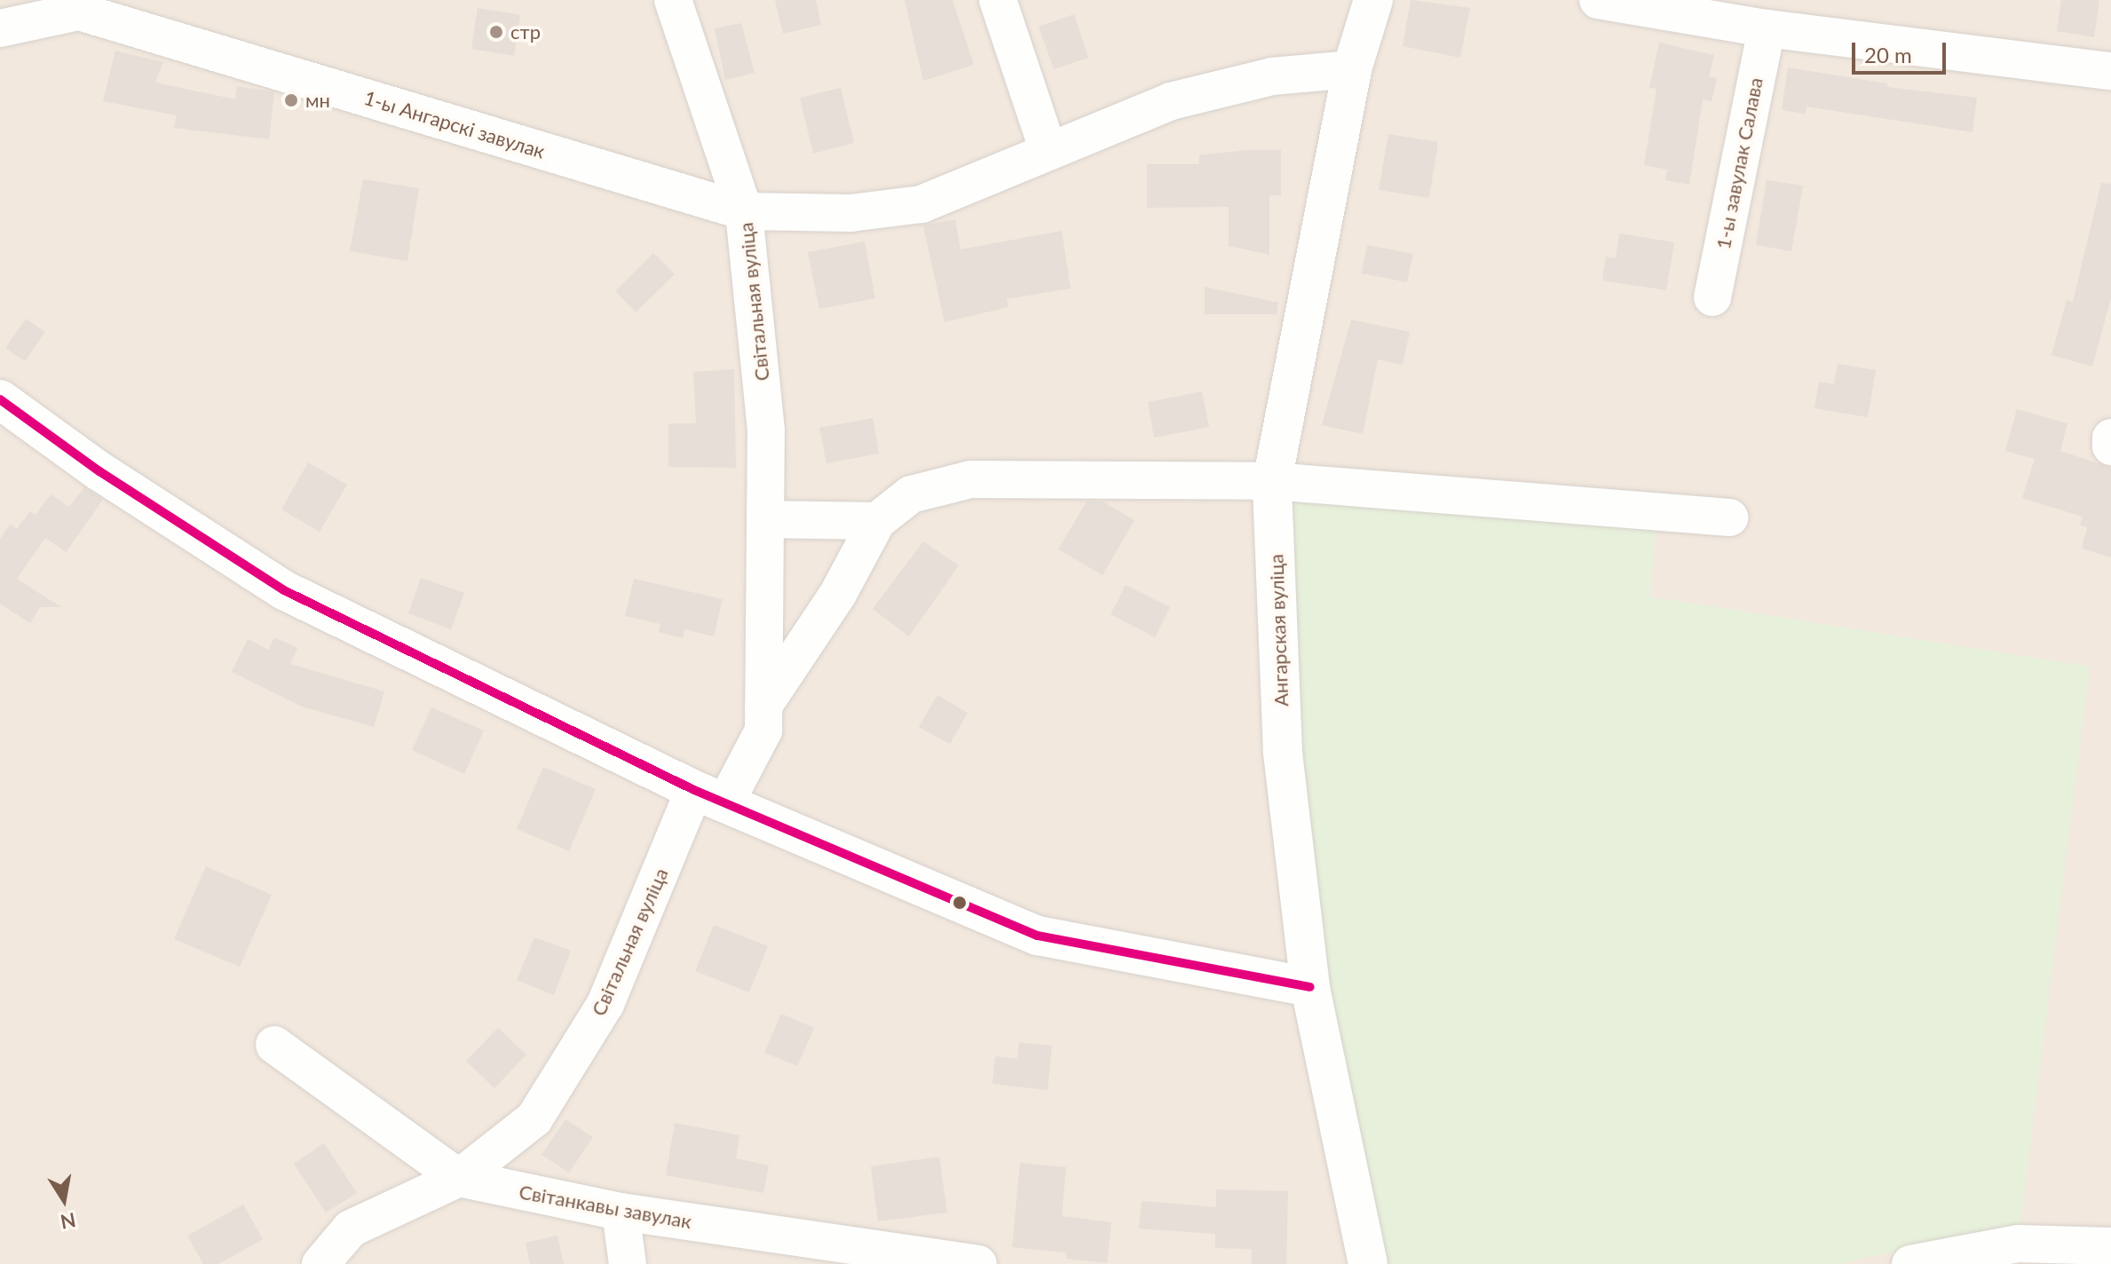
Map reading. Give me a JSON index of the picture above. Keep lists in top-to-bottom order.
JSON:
{
  "streets": {
    "street": [
      "1-ы Ангарскі завулак",
      "1-ы завулак Салава",
      "Світальная вуліца",
      "Ангарская вуліца",
      "Світанкавы завулак"
    ]
  },
  "crossings": [
    ["1-ы Ангарскі завулак", "Світальная вуліца"],
    ["Світальная вуліца", "Ангарская вуліца"],
    ["Світальная вуліца", "Світанкавы завулак"]
  ],
  "places": ["стр", "мн"],
  "scale_bar": "20 m",
  "north": "bottom"
}
